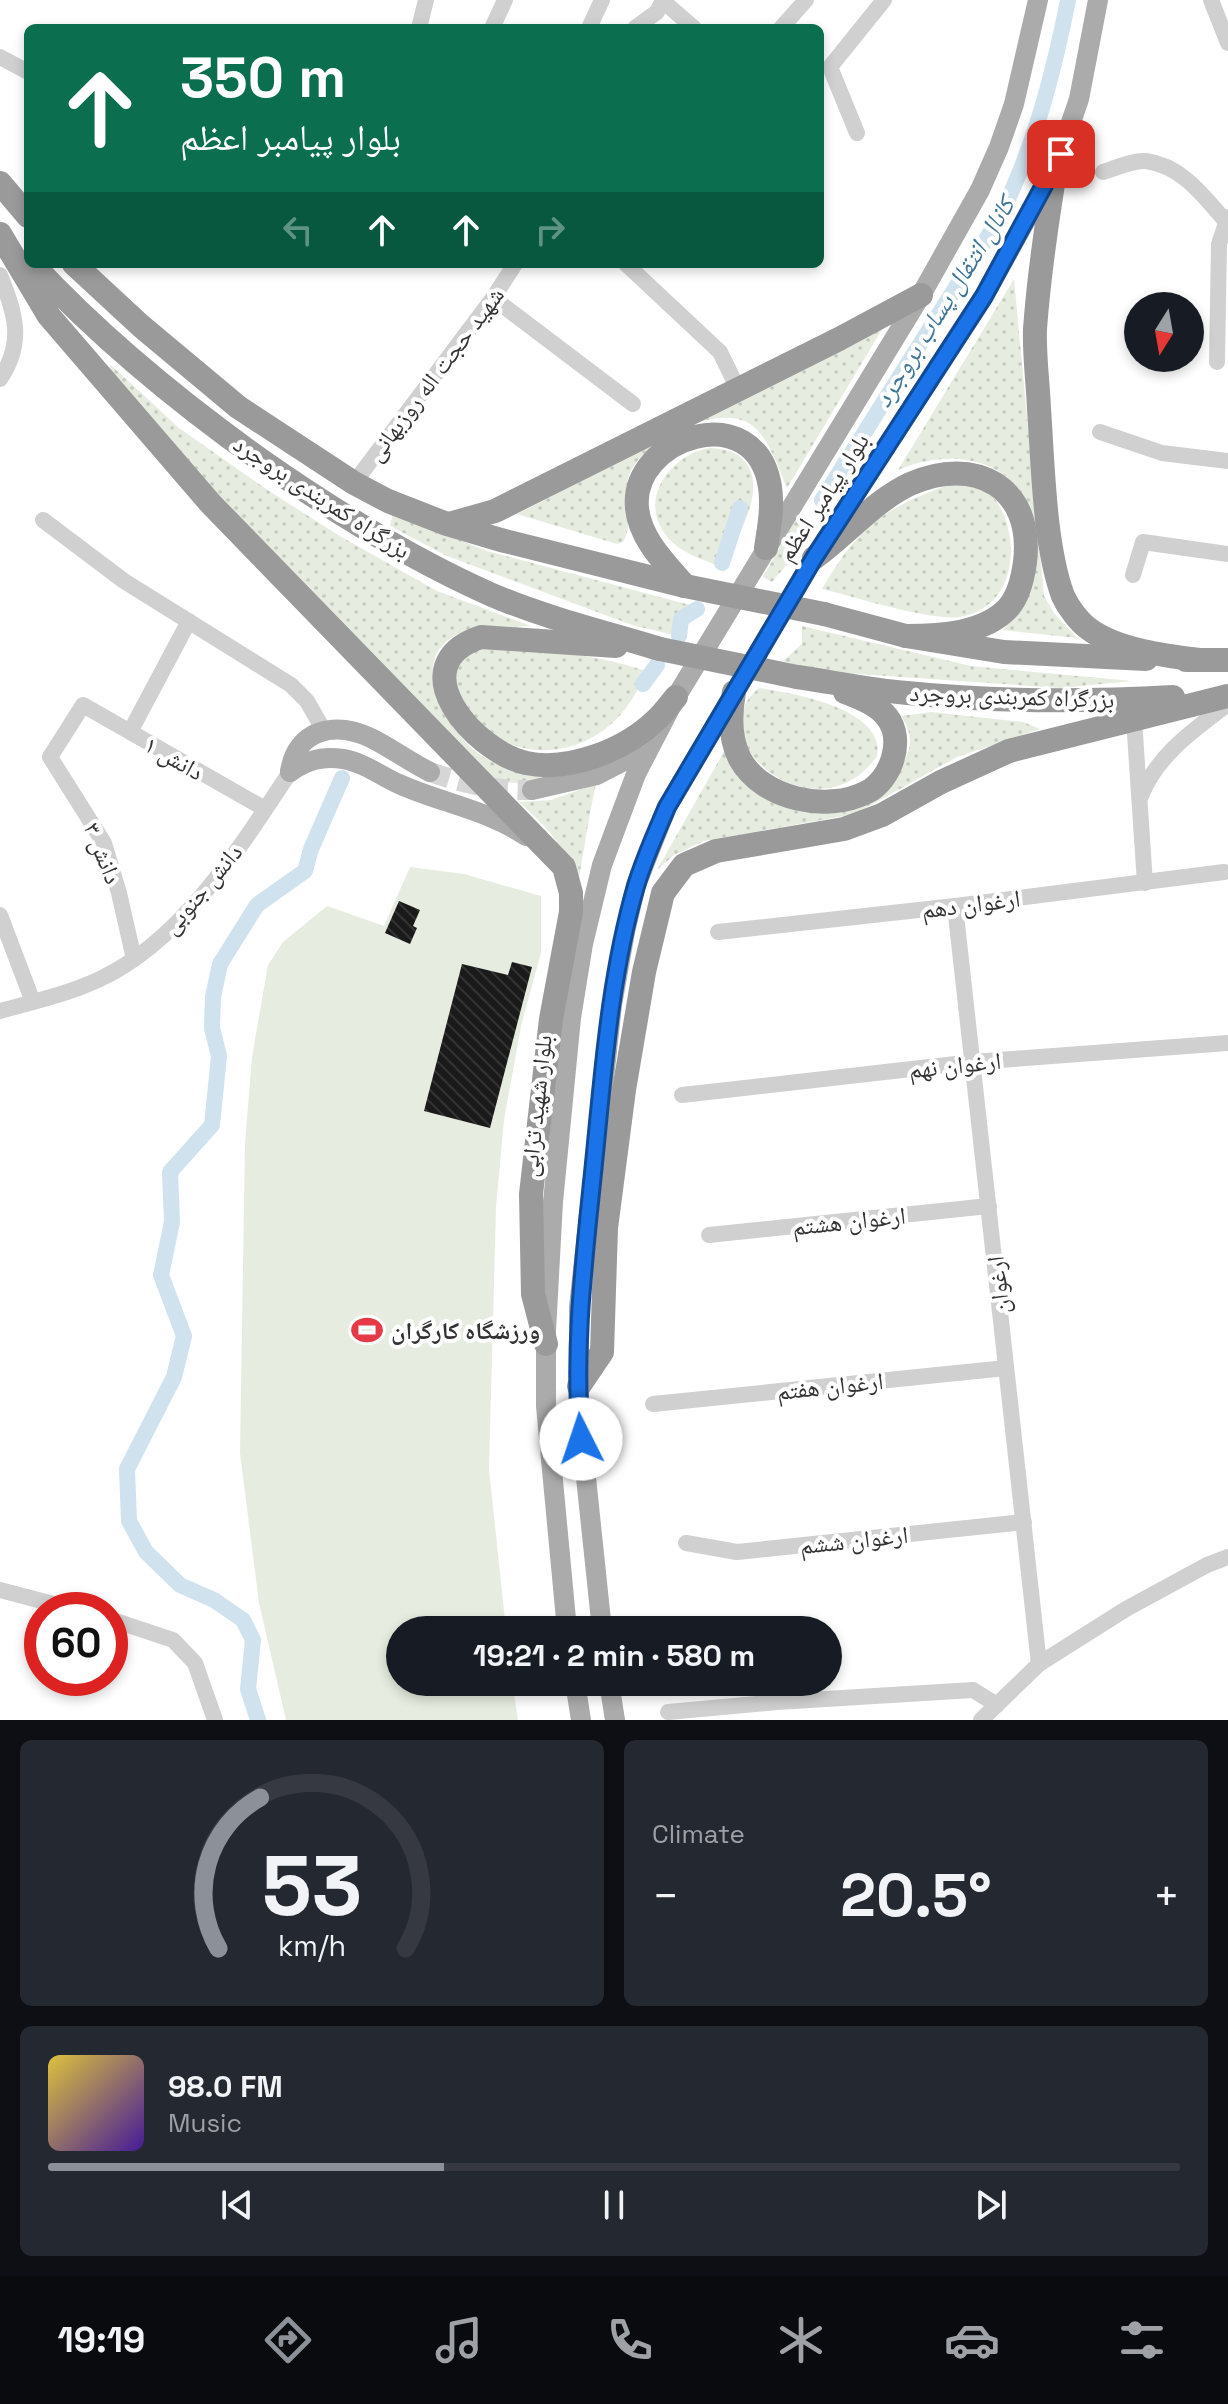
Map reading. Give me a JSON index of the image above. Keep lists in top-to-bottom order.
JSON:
{
  "streets": {
    "highway": ["بزرگراه کمربندی بروجرد"],
    "main road": ["بلوار پیامبر اعظم", "بلوار شهید ترابی"],
    "street": [
      "شهید حجت اله روزبهانی",
      "دانش ۱",
      "دانش ۳",
      "دانش جنوبی",
      "ارغوان دهم",
      "ارغوان نهم",
      "ارغوان هشتم",
      "ارغوان",
      "ارغوان هفتم",
      "ارغوان ششم"
    ]
  },
  "crossings": [
    ["شهید حجت اله روزبهانی", "بزرگراه کمربندی بروجرد"],
    ["بلوار پیامبر اعظم", "بلوار شهید ترابی"],
    ["دانش ۱", "دانش ۳"],
    ["دانش ۱", "دانش جنوبی"],
    ["دانش ۳", "دانش جنوبی"],
    ["ارغوان دهم", "ارغوان"],
    ["ارغوان نهم", "ارغوان"],
    ["ارغوان هشتم", "ارغوان"],
    ["ارغوان", "ارغوان هفتم"],
    ["ارغوان", "ارغوان ششم"]
  ],
  "water": ["کانال انتقال پساب بروجرد"],
  "places": {
    "sports": ["ورزشگاه کارگران"]
  },
  "north": "bottom",
  "page": {
    "turn": ["350 m", "بلوار پیامبر اعظم"],
    "limit": "60",
    "trip": "19:21 · 2 min · 580 m",
    "tile": "Climate",
    "heat": ["−", "20.5°", "+"],
    "song": ["98.0 FM", "Music"],
    "tabs": "19:19",
    "gauge": ["53", "km/h"]
  }
}
